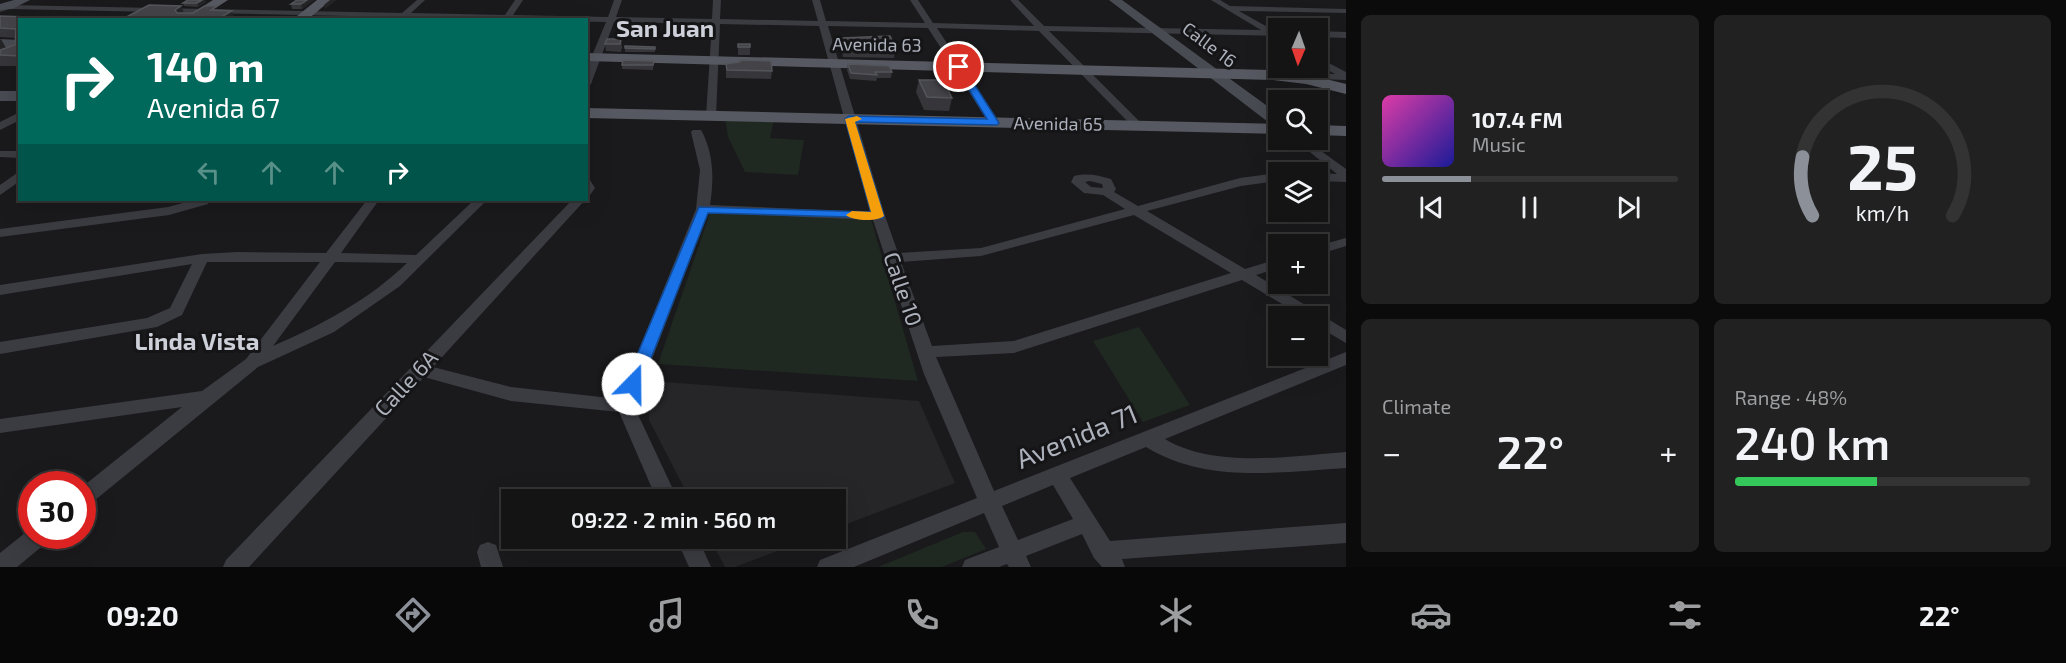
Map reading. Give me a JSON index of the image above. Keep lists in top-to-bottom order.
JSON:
{
  "streets": {
    "main road": ["Avenida 63", "Avenida 65"],
    "street": [
      "Calle 16",
      "Calle 10",
      "Calle 6A",
      "Avenida 71"
    ]
  },
  "crossings": [
    ["Avenida 63", "Calle 16"],
    ["Avenida 63", "Calle 10"],
    ["Avenida 65", "Calle 10"],
    ["Calle 10", "Avenida 71"]
  ],
  "districts": ["San Juan", "Linda Vista"],
  "north": "bottom",
  "page": {
    "map_buttons": ["+", "−"],
    "turn": ["140 m", "Avenida 67"],
    "song": ["107.4 FM", "Music"],
    "tile": [
      "Climate",
      ["Range · 48%", "240 km"]
    ],
    "heat": ["−", "22°", "+"],
    "limit": "30",
    "trip": "09:22 · 2 min · 560 m",
    "tabs": ["09:20", "22°"],
    "gauge": ["25", "km/h"]
  }
}
